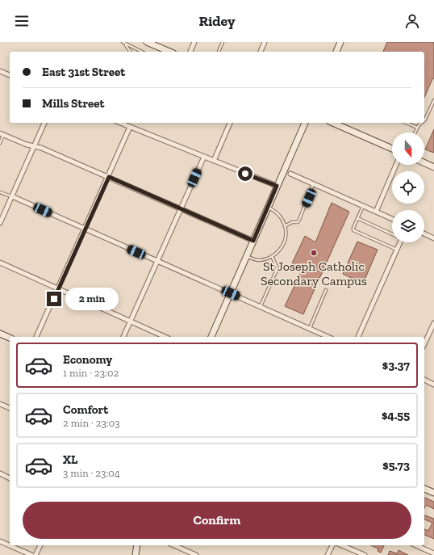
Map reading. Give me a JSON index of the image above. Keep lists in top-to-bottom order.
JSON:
{
  "places": ["St Joseph Catholic Secondary Campus"],
  "north": "bottom",
  "page": {
    "header": "Ridey",
    "banner": ["East 31st Street", "Mills Street"],
    "bubble": "2 min",
    "list": [
      {
        "name": "Economy",
        "note": "1 min · 23:02",
        "value": "$3.37"
      },
      {
        "name": "Comfort",
        "note": "2 min · 23:03",
        "value": "$4.55"
      },
      {
        "name": "XL",
        "note": "3 min · 23:04",
        "value": "$5.73"
      }
    ],
    "buttons": "Confirm"
  }
}
